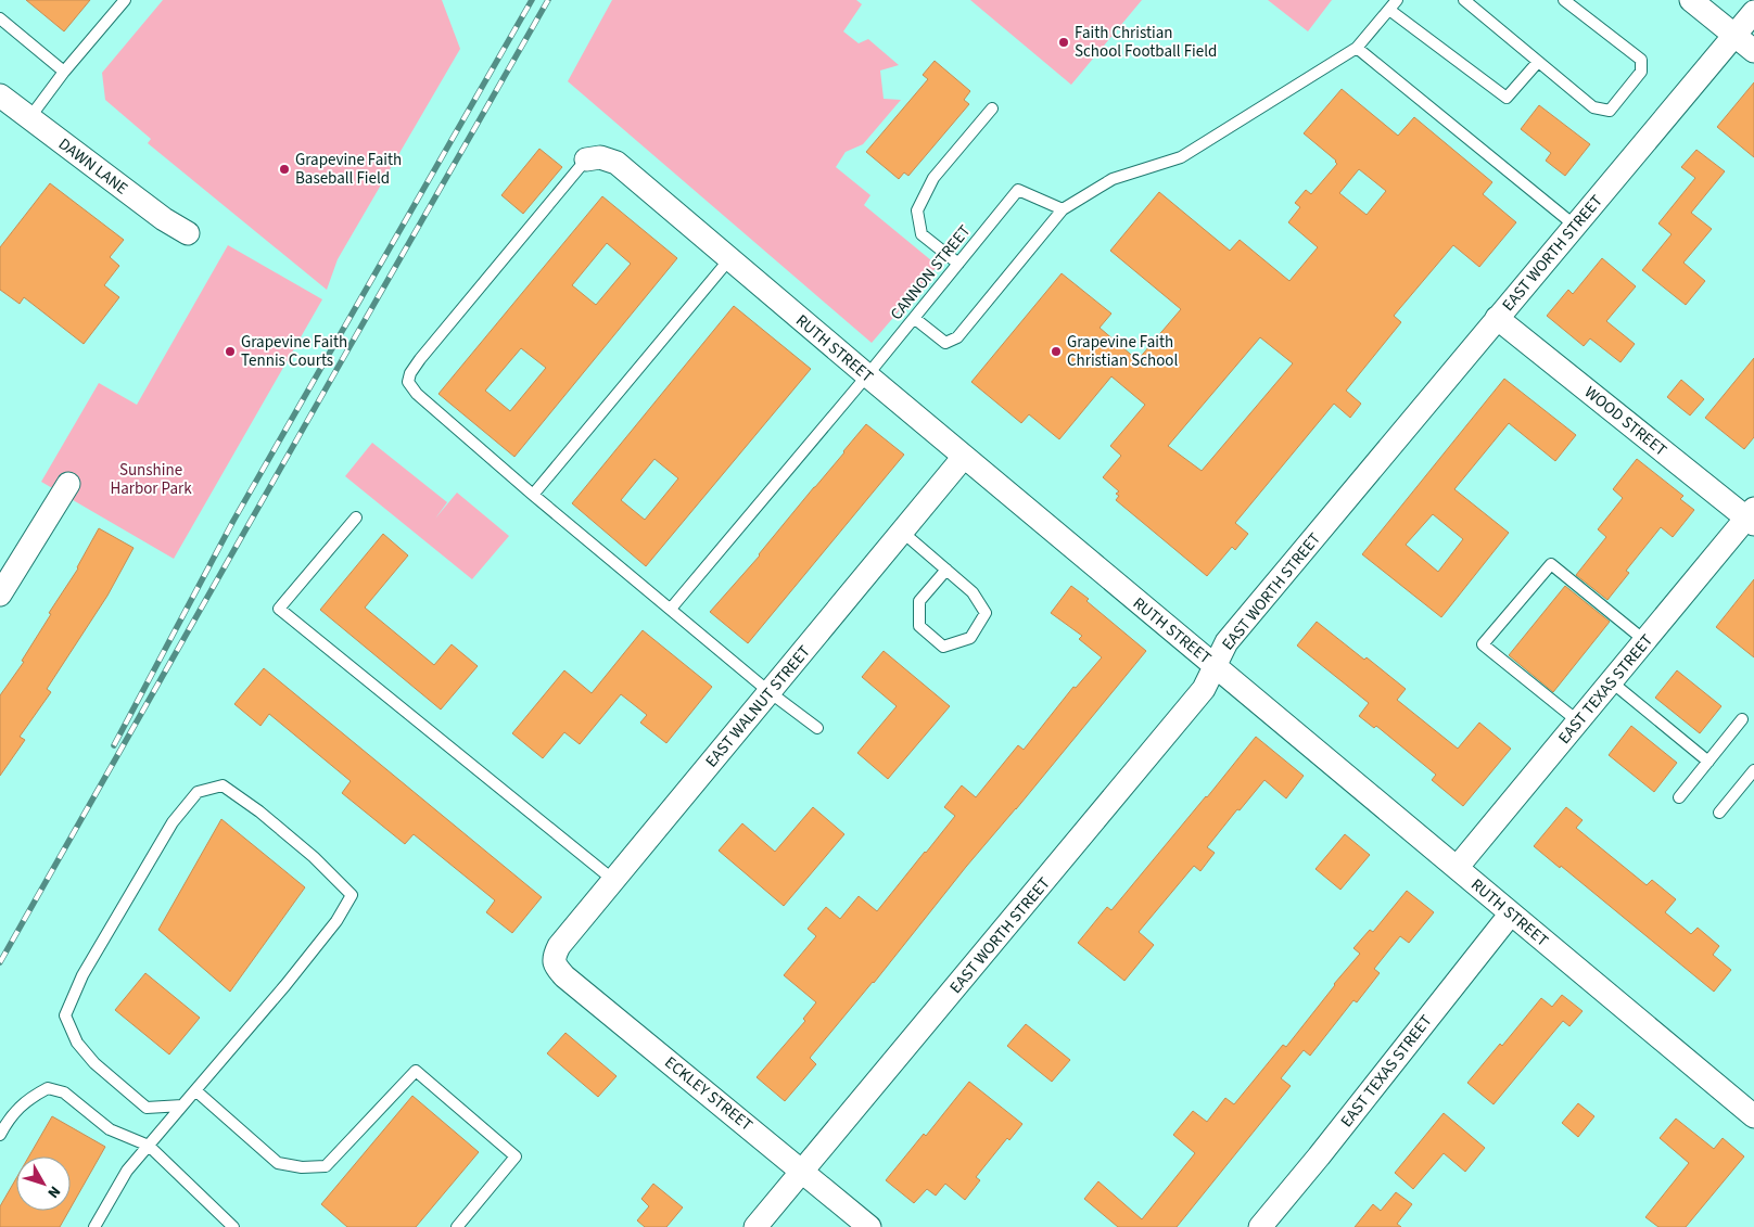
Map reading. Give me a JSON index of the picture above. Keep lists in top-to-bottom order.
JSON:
{
  "streets": {
    "street": [
      "DAWN LANE",
      "EAST WORTH STREET",
      "RUTH STREET",
      "WOOD STREET",
      "EAST TEXAS STREET",
      "EAST WALNUT STREET",
      "ECKLEY STREET"
    ],
    "lane": ["CANNON STREET"]
  },
  "crossings": [
    ["EAST WORTH STREET", "RUTH STREET"],
    ["EAST WORTH STREET", "WOOD STREET"],
    ["EAST WORTH STREET", "ECKLEY STREET"],
    ["CANNON STREET", "RUTH STREET"],
    ["RUTH STREET", "EAST TEXAS STREET"],
    ["RUTH STREET", "EAST WALNUT STREET"],
    ["WOOD STREET", "EAST TEXAS STREET"],
    ["EAST WALNUT STREET", "ECKLEY STREET"]
  ],
  "parks": ["Sunshine Harbor Park"],
  "places": [
    "Faith Christian School Football Field",
    "Grapevine Faith Baseball Field",
    "Grapevine Faith Tennis Courts",
    "Grapevine Faith Christian School"
  ],
  "north": "bottom right"
}
